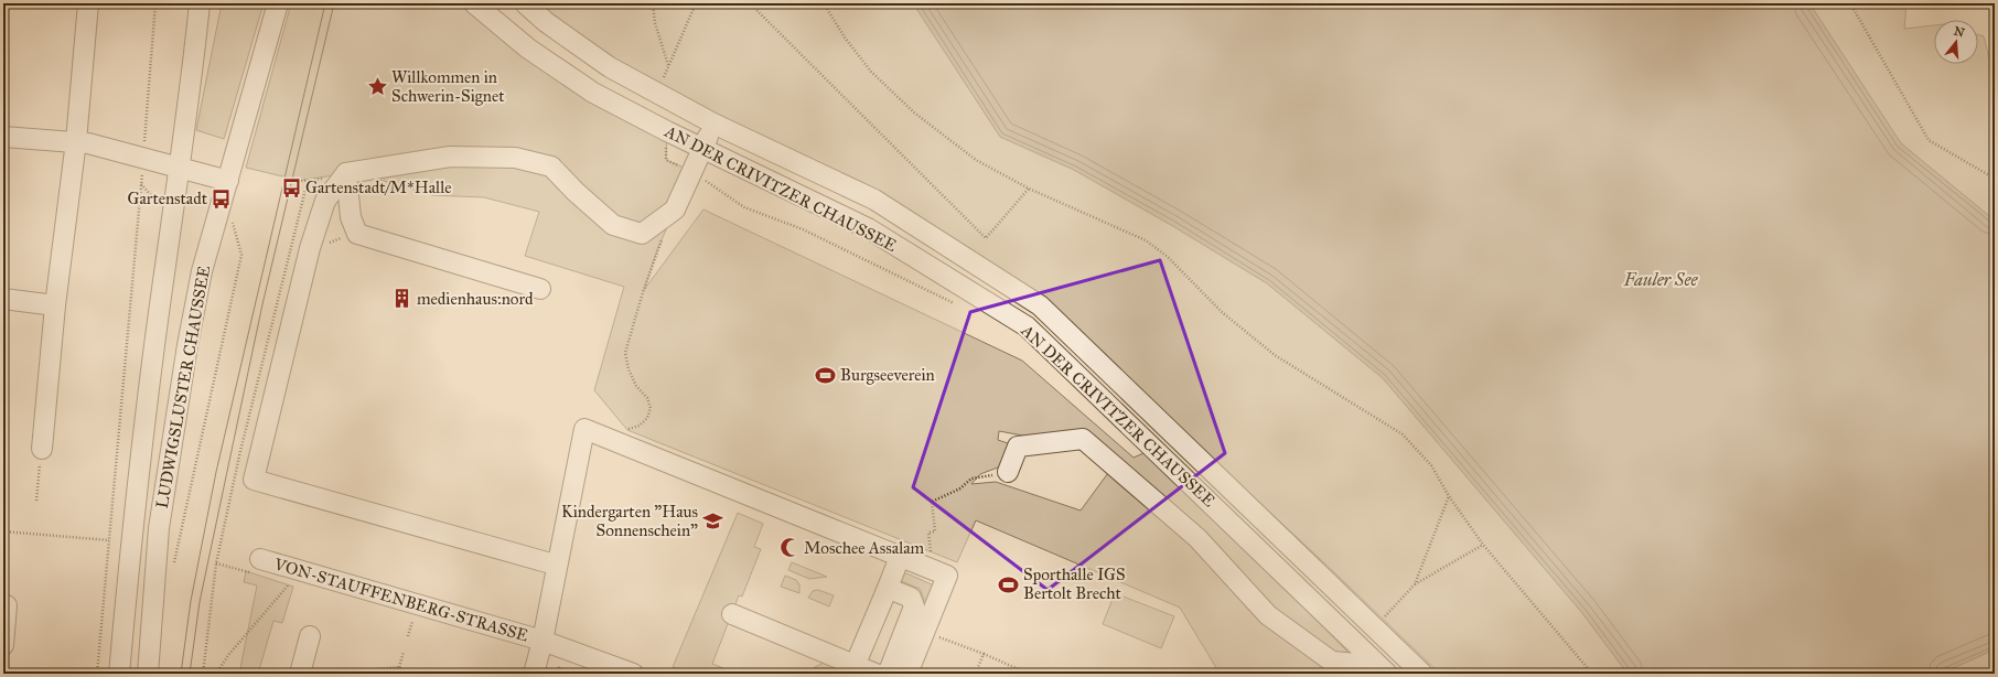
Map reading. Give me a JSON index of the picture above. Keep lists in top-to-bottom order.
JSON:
{
  "streets": {
    "street": ["AN DER CRIVITZER CHAUSSEE", "LUDWIGSLUSTER CHAUSSEE", "VON-STAUFFENBERG-STRASSE"]
  },
  "water": ["Fauler See"],
  "places": {
    "place": ["Willkommen in Schwerin-Signet"],
    "bus stop": ["Gartenstadt/M*Halle", "Gartenstadt"],
    "building": ["medienhaus:nord"],
    "sports": ["Burgseeverein", "Sporthalle IGS Bertolt Brecht"],
    "school or university": ["Kindergarten \"Haus Sonnenschein\""],
    "mosque": ["Moschee Assalam"]
  },
  "north": "top"
}
